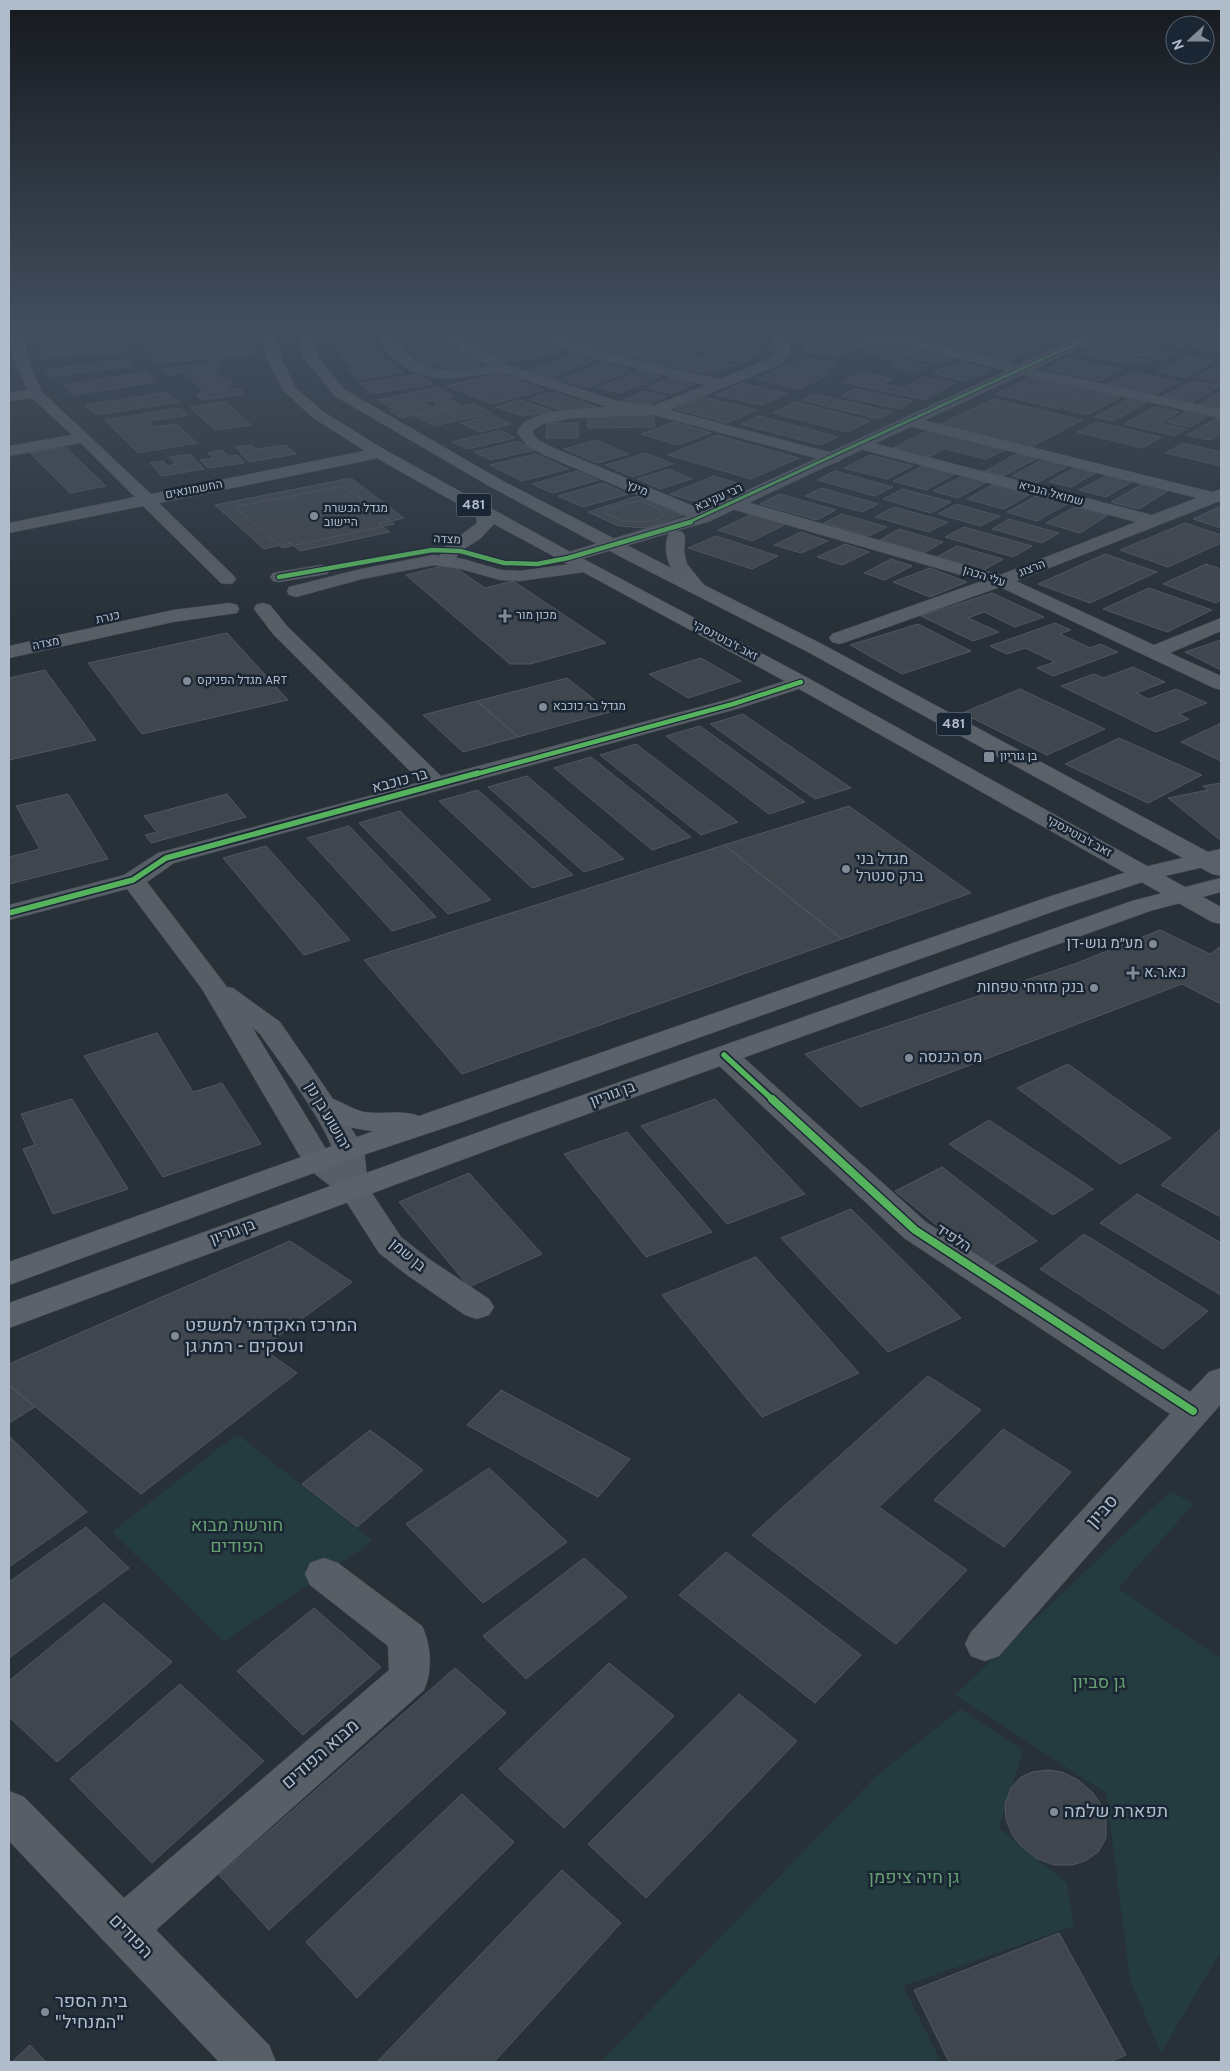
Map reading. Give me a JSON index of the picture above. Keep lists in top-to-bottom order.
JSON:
{
  "streets": {
    "main road": ["481", "זאב ז'בוטינסקי", "בן גוריון"],
    "street": [
      "מינץ",
      "החשמונאים",
      "שמואל הנביא",
      "רבי עקיבא",
      "מצדה",
      "הרצוג",
      "עלי הכהן",
      "כנרת",
      "בר כוכבא",
      "יהושוע בן נון",
      "הלפיד",
      "בן שמן",
      "סביון",
      "מבוא הפודים",
      "הפודים"
    ]
  },
  "crossings": [
    ["מינץ", "רבי עקיבא"],
    ["החשמונאים", "זאב ז'בוטינסקי"],
    ["שמואל הנביא", "רבי עקיבא"],
    ["שמואל הנביא", "הרצוג"],
    ["רבי עקיבא", "481"],
    ["רבי עקיבא", "מצדה"],
    ["רבי עקיבא", "עלי הכהן"],
    ["רבי עקיבא", "זאב ז'בוטינסקי"],
    ["481", "מצדה"],
    ["מצדה", "כנרת"],
    ["מצדה", "זאב ז'בוטינסקי"],
    ["הרצוג", "עלי הכהן"],
    ["זאב ז'בוטינסקי", "בר כוכבא"],
    ["זאב ז'בוטינסקי", "בן גוריון"],
    ["בר כוכבא", "יהושוע בן נון"],
    ["בן גוריון", "יהושוע בן נון"],
    ["בן גוריון", "הלפיד"],
    ["בן גוריון", "בן שמן"],
    ["יהושוע בן נון", "בן שמן"],
    ["הלפיד", "סביון"],
    ["מבוא הפודים", "הפודים"]
  ],
  "parks": ["חורשת מבוא הפודים", "גן סביון", "גן חיה ציפמן"],
  "places": {
    "other": [
      "מגדל הכשרת היישוב",
      "מגדל הפניקס ART",
      "מגדל בר כוכבא",
      "מגדל בני ברק סנטרל",
      "מע״מ גוש-דן",
      "בנק מזרחי טפחות",
      "מס הכנסה",
      "המרכז האקדמי למשפט ועסקים - רמת גן",
      "תפארת שלמה",
      "בית הספר \"המנחיל\""
    ],
    "health": ["מכון מור", "נ.א.ר.א"],
    "transit": ["בן גוריון"]
  },
  "north": "left"
}
